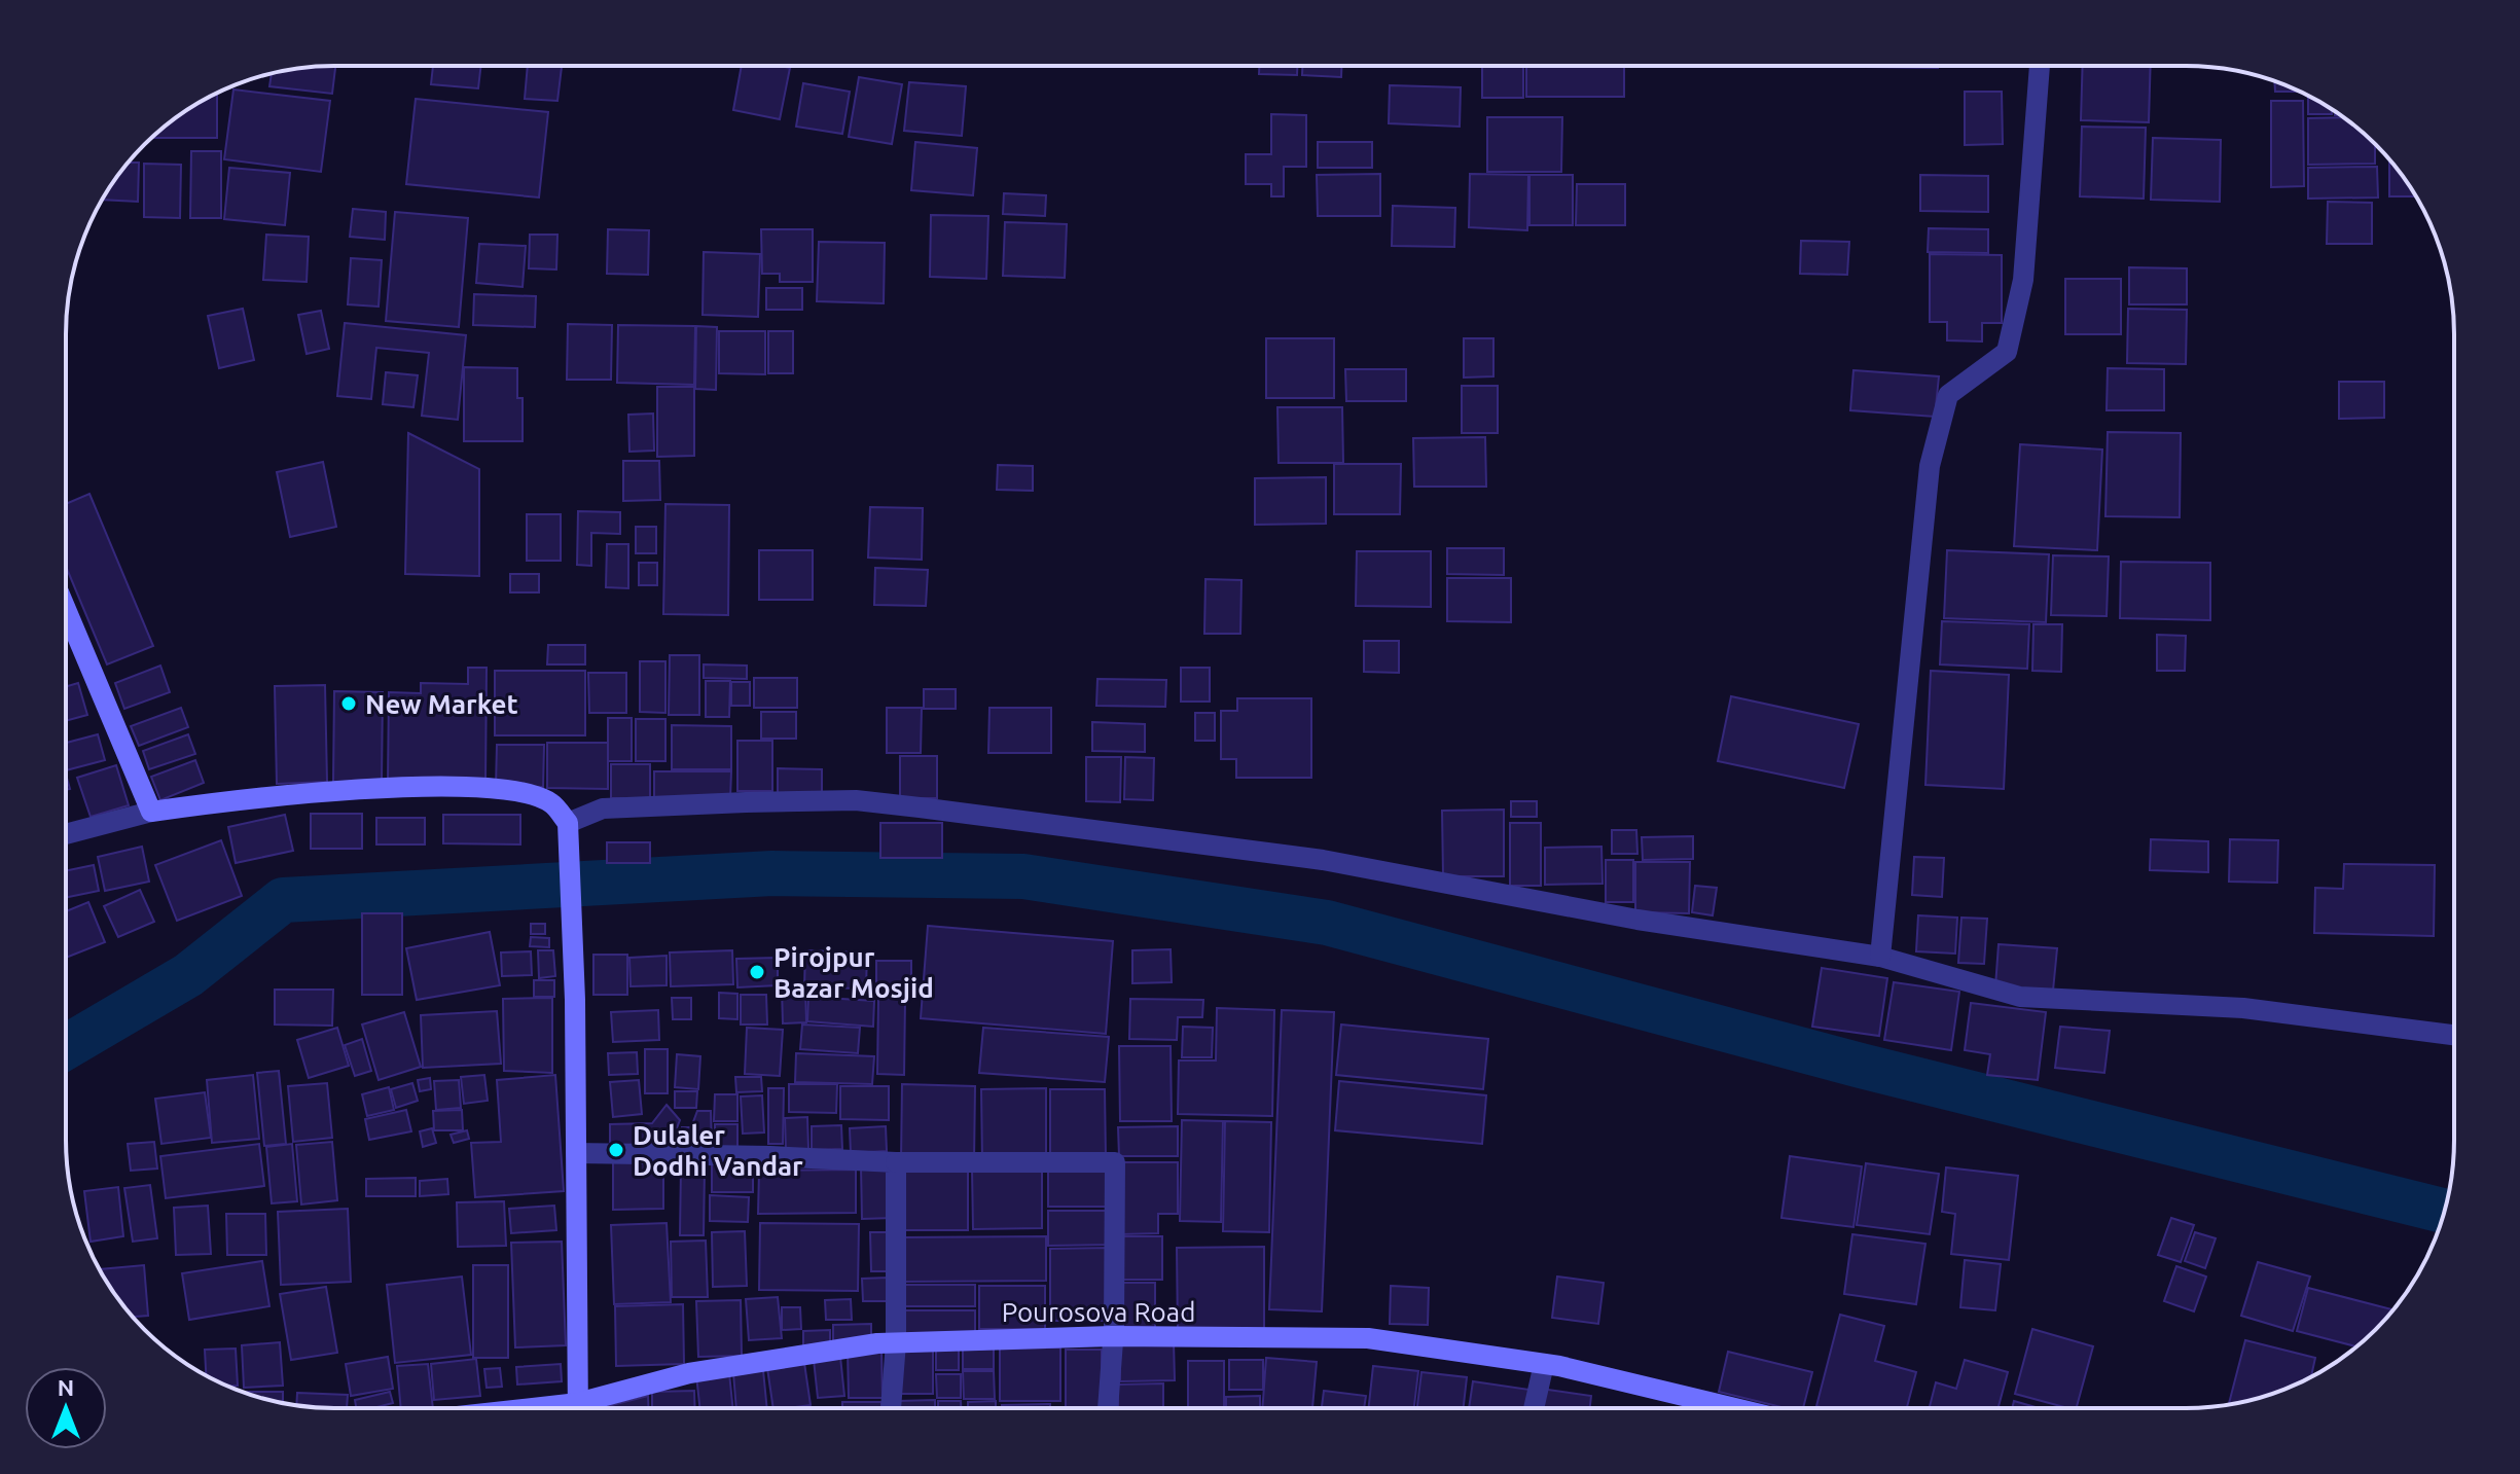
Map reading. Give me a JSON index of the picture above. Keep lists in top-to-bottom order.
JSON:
{
  "streets": {
    "street": ["Pourosova Road"]
  },
  "places": ["New Market", "Pirojpur Bazar Mosjid", "Dulaler Dodhi Vandar"],
  "north": "top"
}
